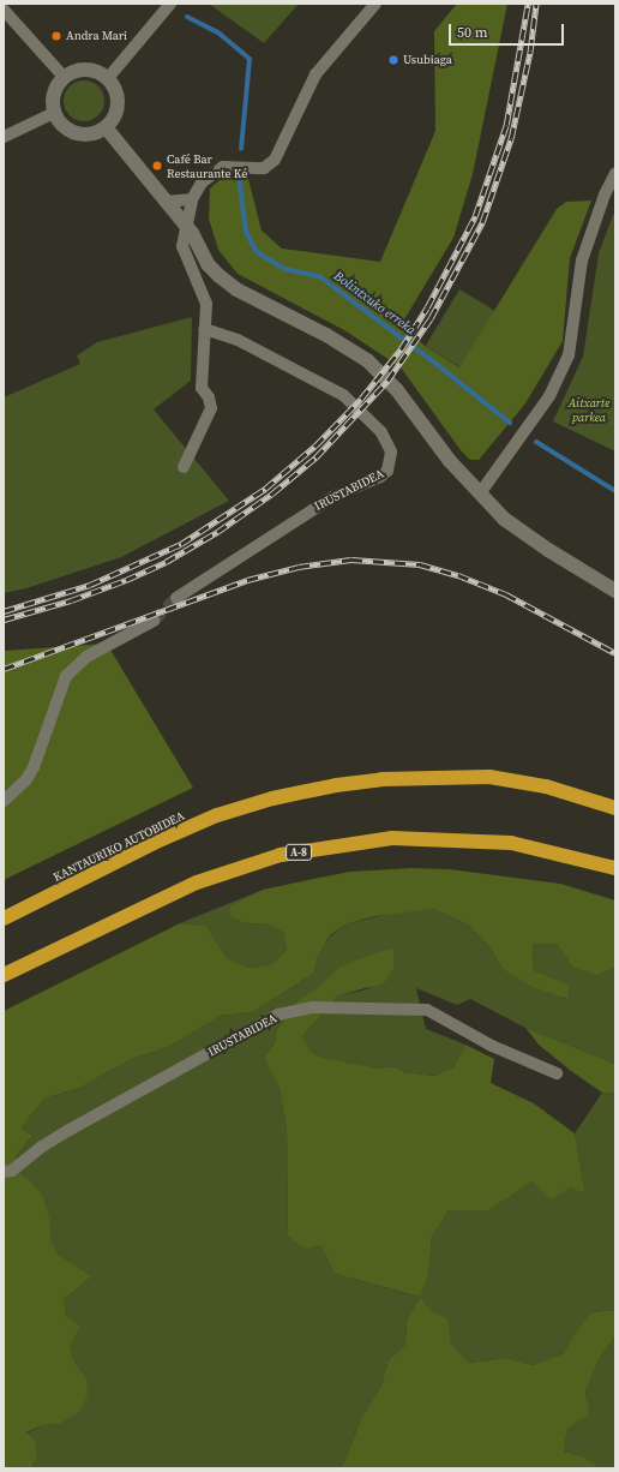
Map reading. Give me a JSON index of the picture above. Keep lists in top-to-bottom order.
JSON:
{
  "streets": {
    "highway": ["KANTAURIKO AUTOBIDEA", "A-8"],
    "street": ["IRUSTABIDEA"]
  },
  "water": ["Bolintxuko erreka"],
  "parks": ["Aitxarte parkea"],
  "places": ["Andra Mari", "Usubiaga", "Café Bar Restaurante Ké"],
  "scale_bar": "50 m"
}
